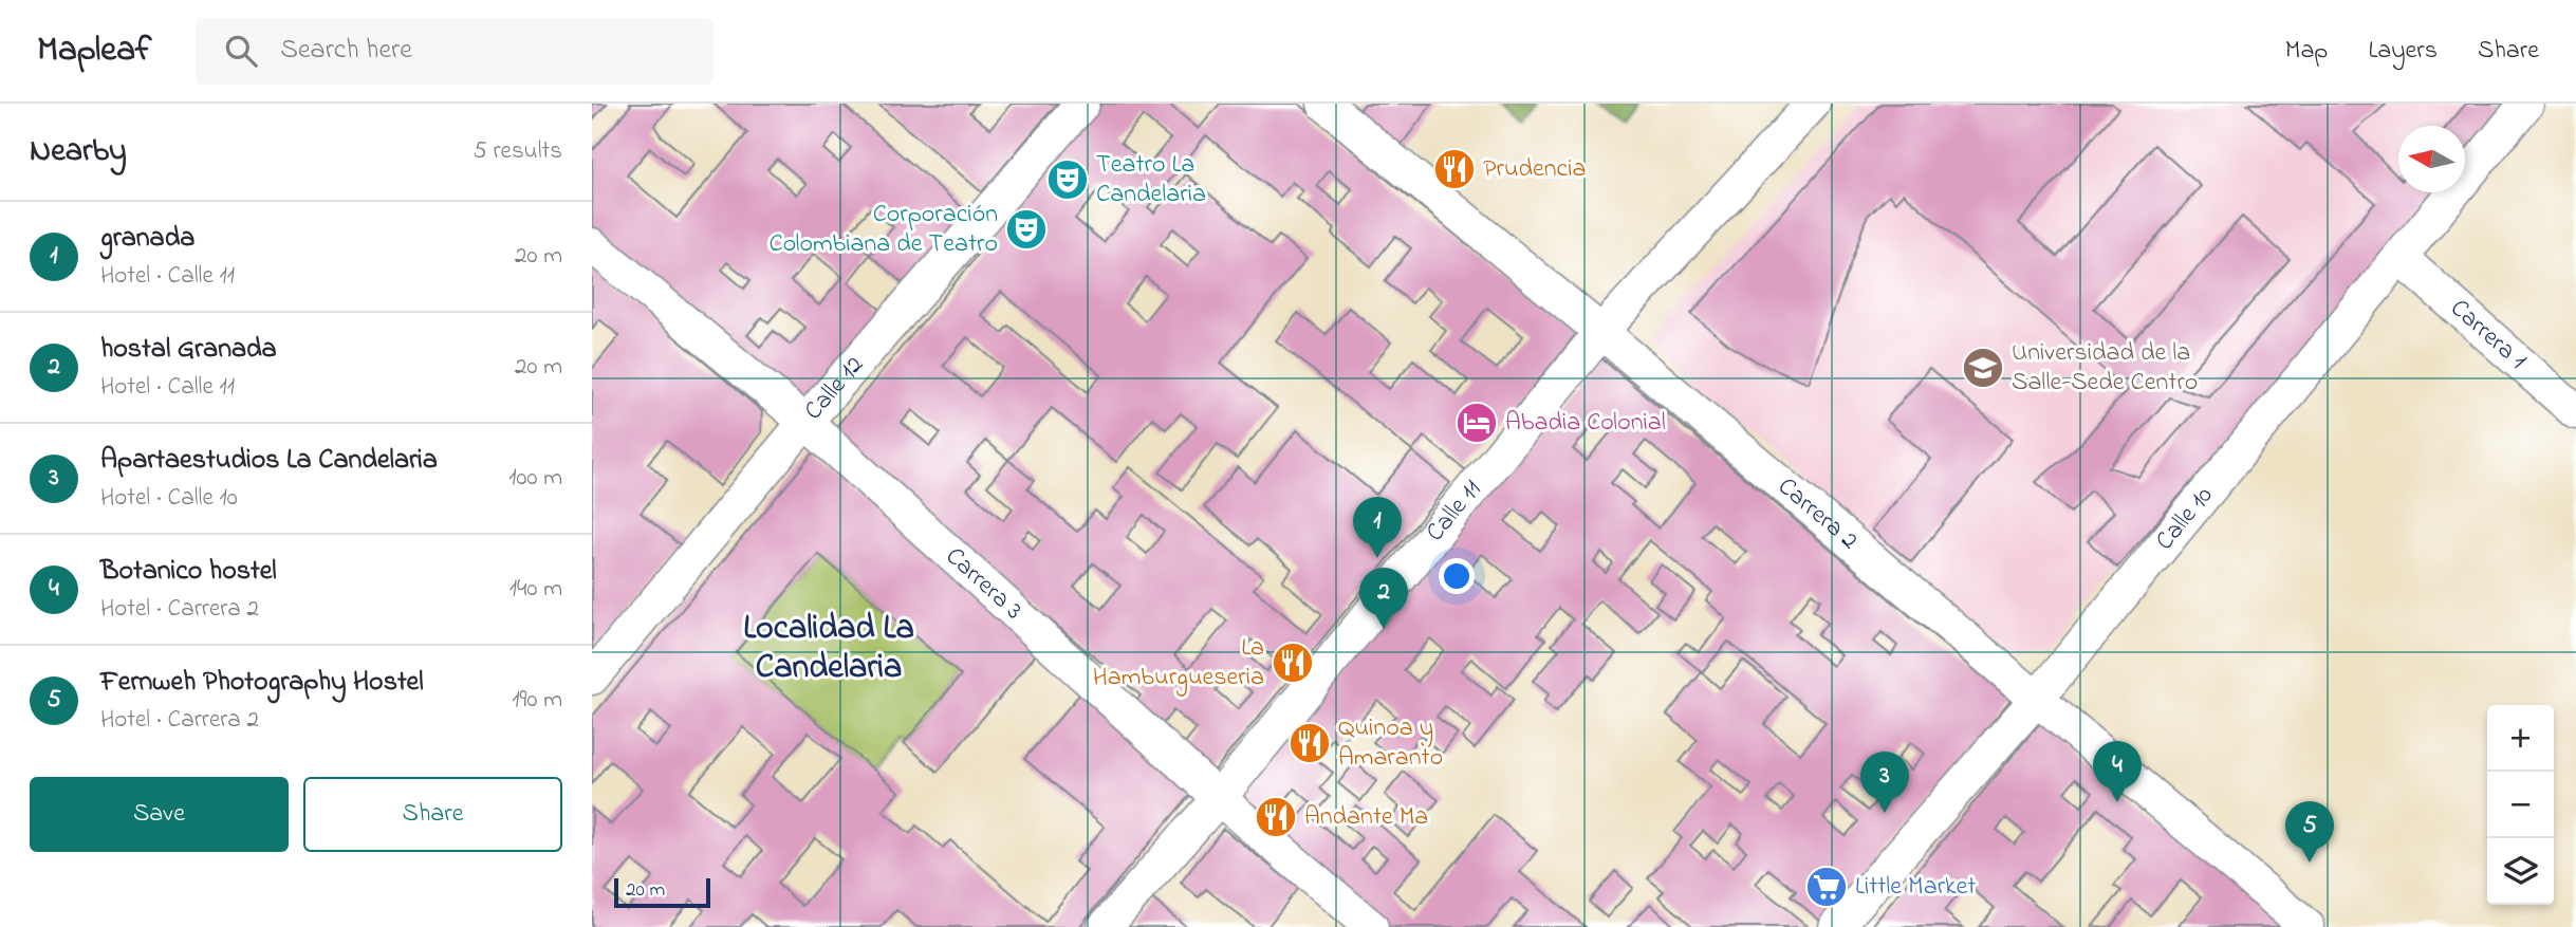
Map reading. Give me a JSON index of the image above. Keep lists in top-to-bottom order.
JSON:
{
  "streets": {
    "street": [
      "Carrera 1",
      "Calle 12",
      "Calle 11",
      "Carrera 2",
      "Calle 10",
      "Carrera 3"
    ]
  },
  "crossings": [
    ["Carrera 1", "Calle 10"],
    ["Calle 12", "Carrera 3"],
    ["Calle 11", "Carrera 2"],
    ["Calle 11", "Carrera 3"],
    ["Carrera 2", "Calle 10"]
  ],
  "districts": ["Localidad La Candelaria"],
  "places": {
    "restaurant": [
      "Prudencia",
      "La Hamburgueseria",
      "Quinoa y Amaranto",
      "Andante Ma"
    ],
    "theatre": ["Teatro La Candelaria", "Corporación Colombiana de Teatro"],
    "school or university": ["Universidad de la Salle-Sede Centro"],
    "hotel": ["Abadia Colonial"],
    "supermarket": ["Little Market"]
  },
  "scale_bar": "20 m",
  "north": "left",
  "page": {
    "header": "Mapleaf",
    "search": "Search here",
    "nav": ["Map", "Layers", "Share"],
    "heading": ["Nearby", "5 results"],
    "list": [
      {
        "mark": "1",
        "name": "granada",
        "note": "Hotel · Calle 11",
        "value": "20 m"
      },
      {
        "mark": "2",
        "name": "hostal Granada",
        "note": "Hotel · Calle 11",
        "value": "20 m"
      },
      {
        "mark": "3",
        "name": "Apartaestudios La Candelaria",
        "note": "Hotel · Calle 10",
        "value": "100 m"
      },
      {
        "mark": "4",
        "name": "Botanico hostel",
        "note": "Hotel · Carrera 2",
        "value": "140 m"
      },
      {
        "mark": "5",
        "name": "Fernweh Photography Hostel",
        "note": "Hotel · Carrera 2",
        "value": "190 m"
      }
    ],
    "pins": [
      "1",
      "2",
      "4",
      "3",
      "5"
    ],
    "map_buttons": ["+", "−"],
    "buttons": ["Save", "Share"],
    "scale": "20 m"
  }
}
